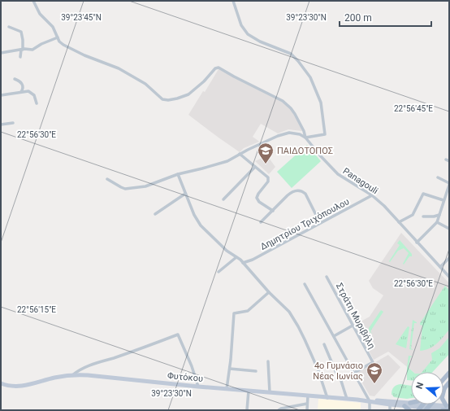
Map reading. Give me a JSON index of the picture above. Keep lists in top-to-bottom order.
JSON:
{
  "streets": {
    "street": [
      "Panagouli",
      "Δημητρίου Τριχόπουλου",
      "Στράτη Μυριβήλη",
      "Φυτόκου"
    ]
  },
  "crossings": [
    ["Panagouli", "Δημητρίου Τριχόπουλου"]
  ],
  "places": {
    "school or university": ["ΠΑΙΔΟΤΟΠΟΣ", "4ο Γυμνάσιο Νέας Ιωνίας"]
  },
  "scale_bar": "200 m",
  "north": "left",
  "coordinates": [
    "39°23'45\"N",
    "39°23'30\"N",
    "22°56'45\"E",
    "22°56'30\"E",
    "22°56'15\"E"
  ]
}
